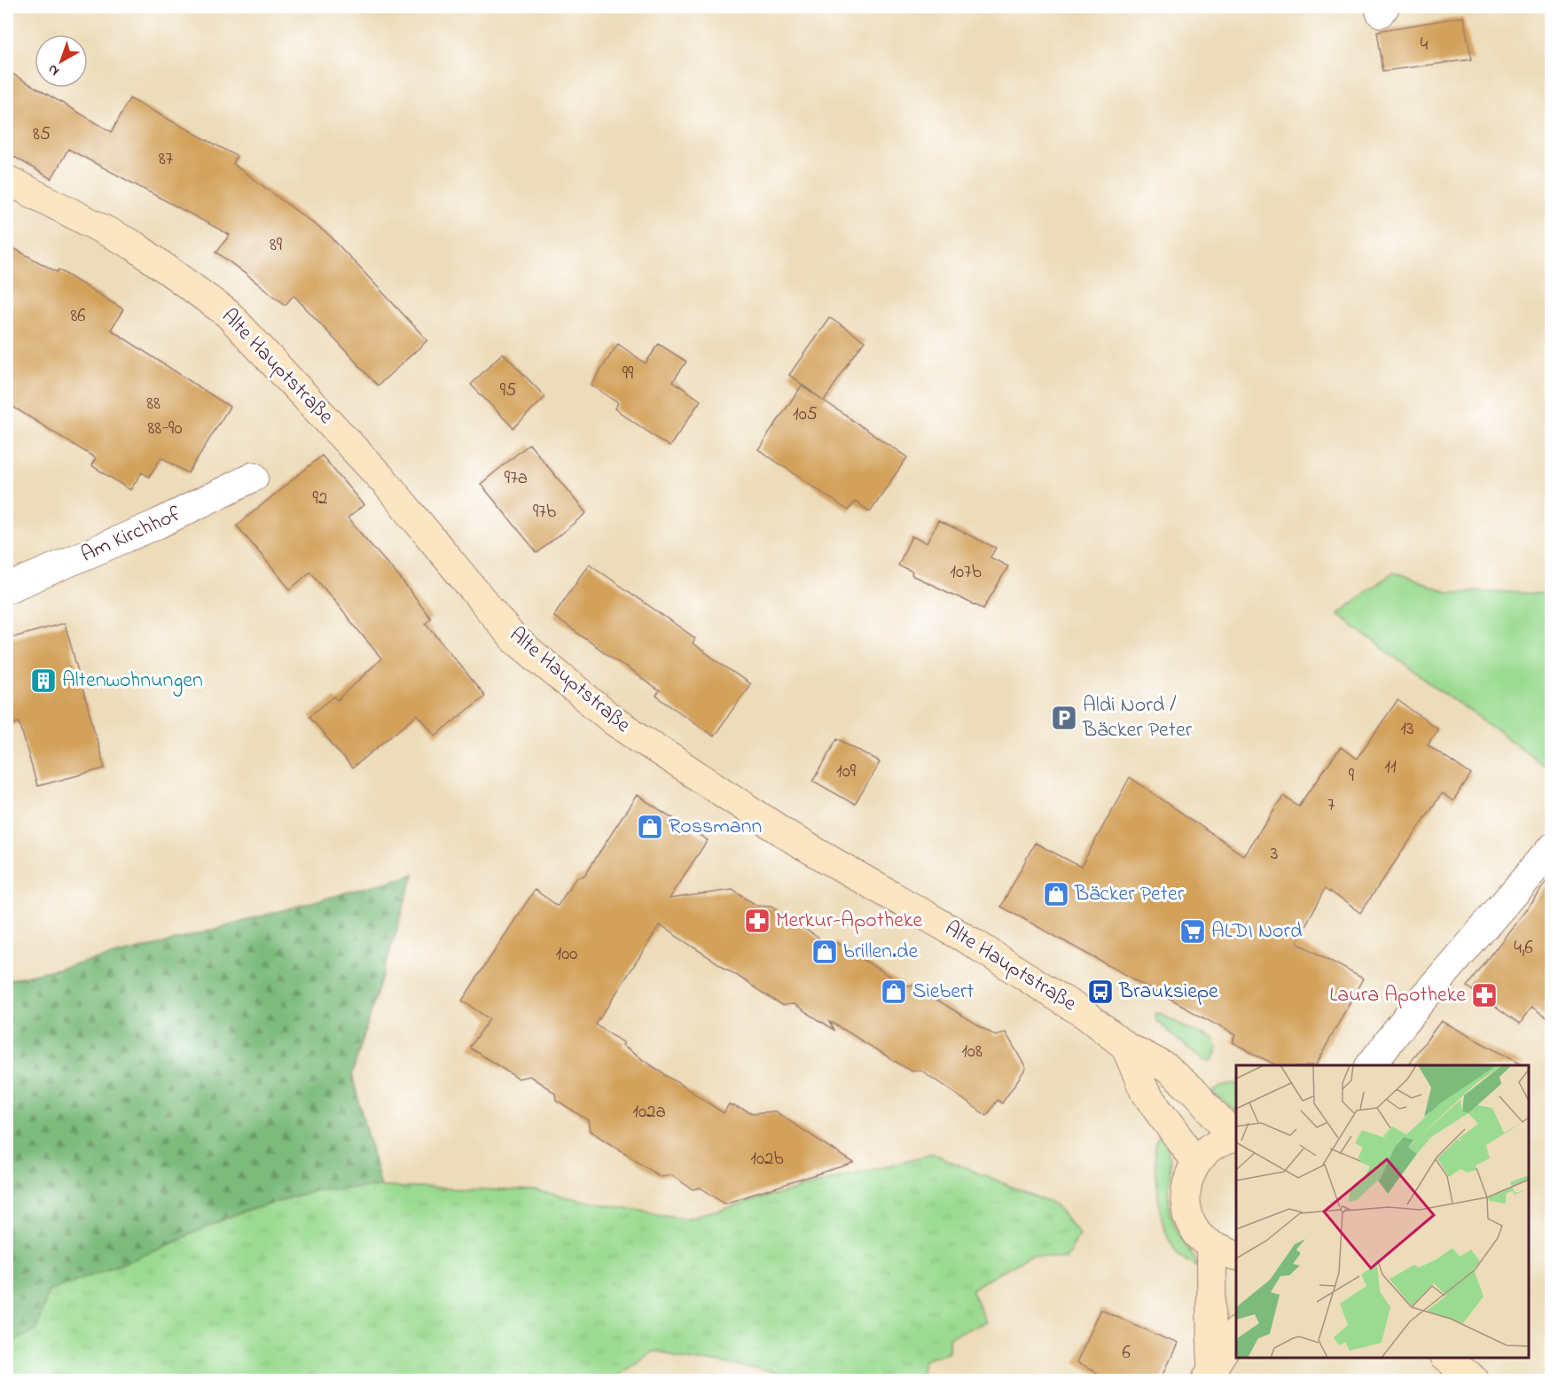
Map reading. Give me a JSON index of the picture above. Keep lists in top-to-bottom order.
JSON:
{
  "streets": {
    "main road": ["Alte Hauptstraße"],
    "street": ["Am Kirchhof"]
  },
  "places": {
    "building": ["Altenwohnungen"],
    "parking": ["Aldi Nord / Bäcker Peter"],
    "shop": [
      "Rossmann",
      "Bäcker Peter",
      "brillen.de",
      "Siebert"
    ],
    "pharmacy": ["Merkur-Apotheke", "Laura Apotheke"],
    "supermarket": ["ALDI Nord"],
    "bus stop": ["Brauksiepe"]
  },
  "house_numbers": [
    "4",
    "85",
    "87",
    "89",
    "86",
    "99",
    "95",
    "88",
    "105",
    "88-90",
    "97a",
    "92",
    "97b",
    "107b",
    "13",
    "11",
    "109",
    "9",
    "7",
    "3",
    "4,6",
    "100",
    "108",
    "102a",
    "102b",
    "6"
  ],
  "north": "bottom left"
}
